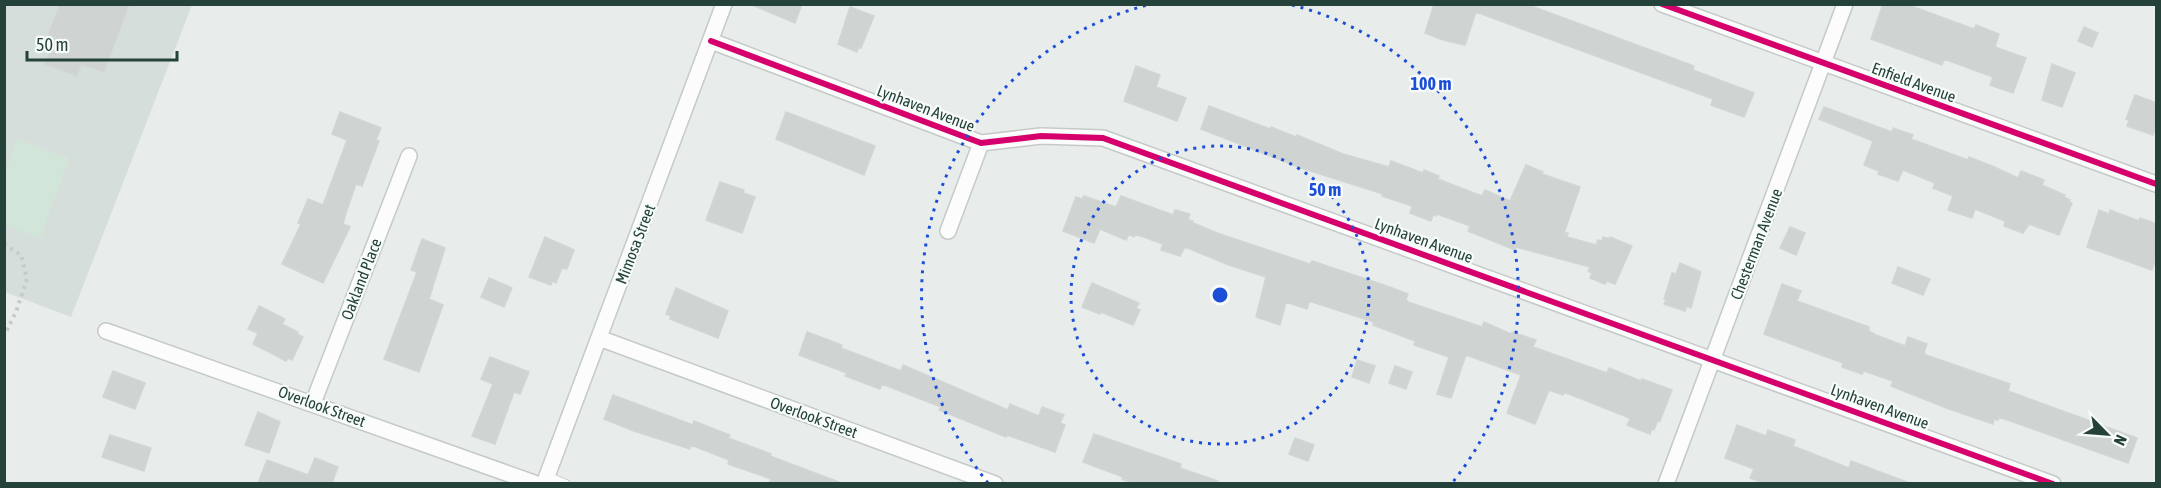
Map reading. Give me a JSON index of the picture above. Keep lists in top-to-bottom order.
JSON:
{
  "streets": {
    "street": [
      "Enfield Avenue",
      "Lynhaven Avenue",
      "Mimosa Street",
      "Chesterman Avenue",
      "Oakland Place",
      "Overlook Street"
    ]
  },
  "crossings": [
    ["Enfield Avenue", "Chesterman Avenue"],
    ["Lynhaven Avenue", "Mimosa Street"],
    ["Lynhaven Avenue", "Chesterman Avenue"],
    ["Mimosa Street", "Overlook Street"],
    ["Oakland Place", "Overlook Street"]
  ],
  "scale_bar": "50 m",
  "north": "bottom right",
  "rings": ["100 m", "50 m"]
}
